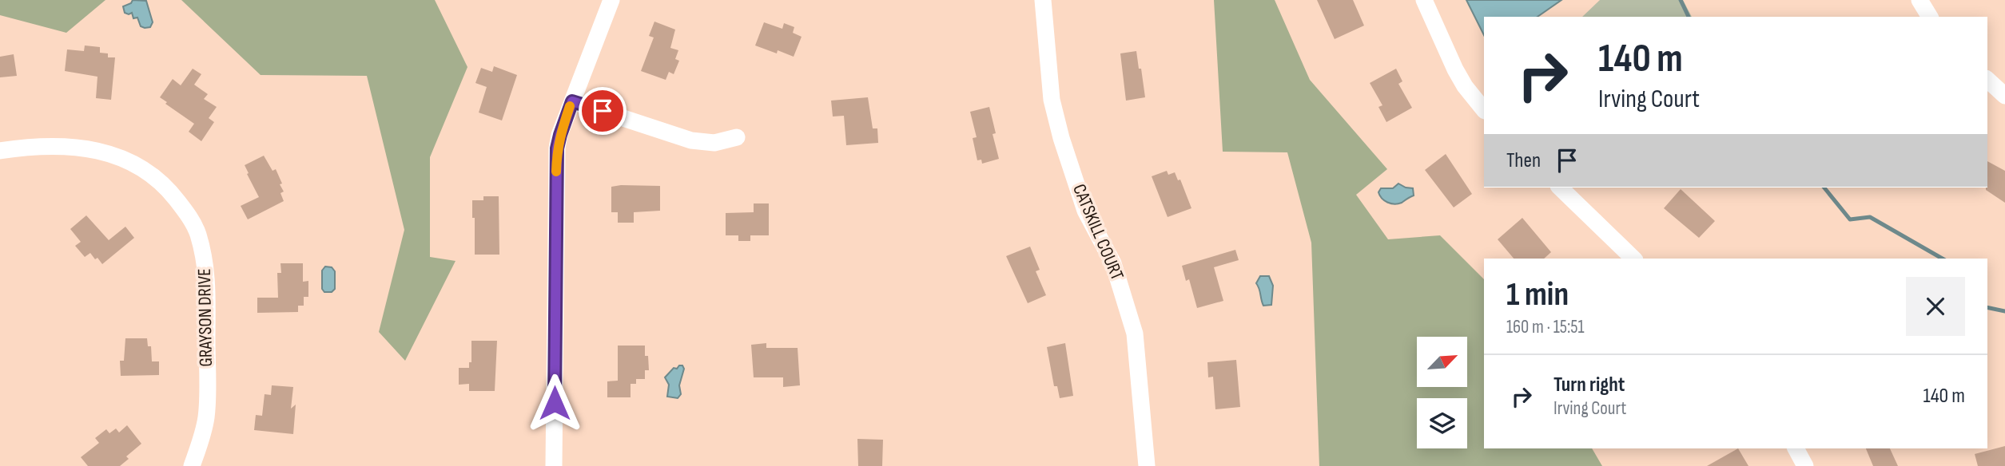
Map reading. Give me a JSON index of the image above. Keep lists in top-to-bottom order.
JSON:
{
  "streets": {
    "street": ["CATSKILL COURT", "GRAYSON DRIVE"]
  },
  "north": "top right",
  "page": {
    "turn": ["140 m", "Irving Court"],
    "then": "Then",
    "heading": ["1 min", "160 m · 15:51"],
    "list": [
      {
        "name": "Turn right",
        "note": "Irving Court",
        "value": "140 m"
      }
    ]
  }
}
